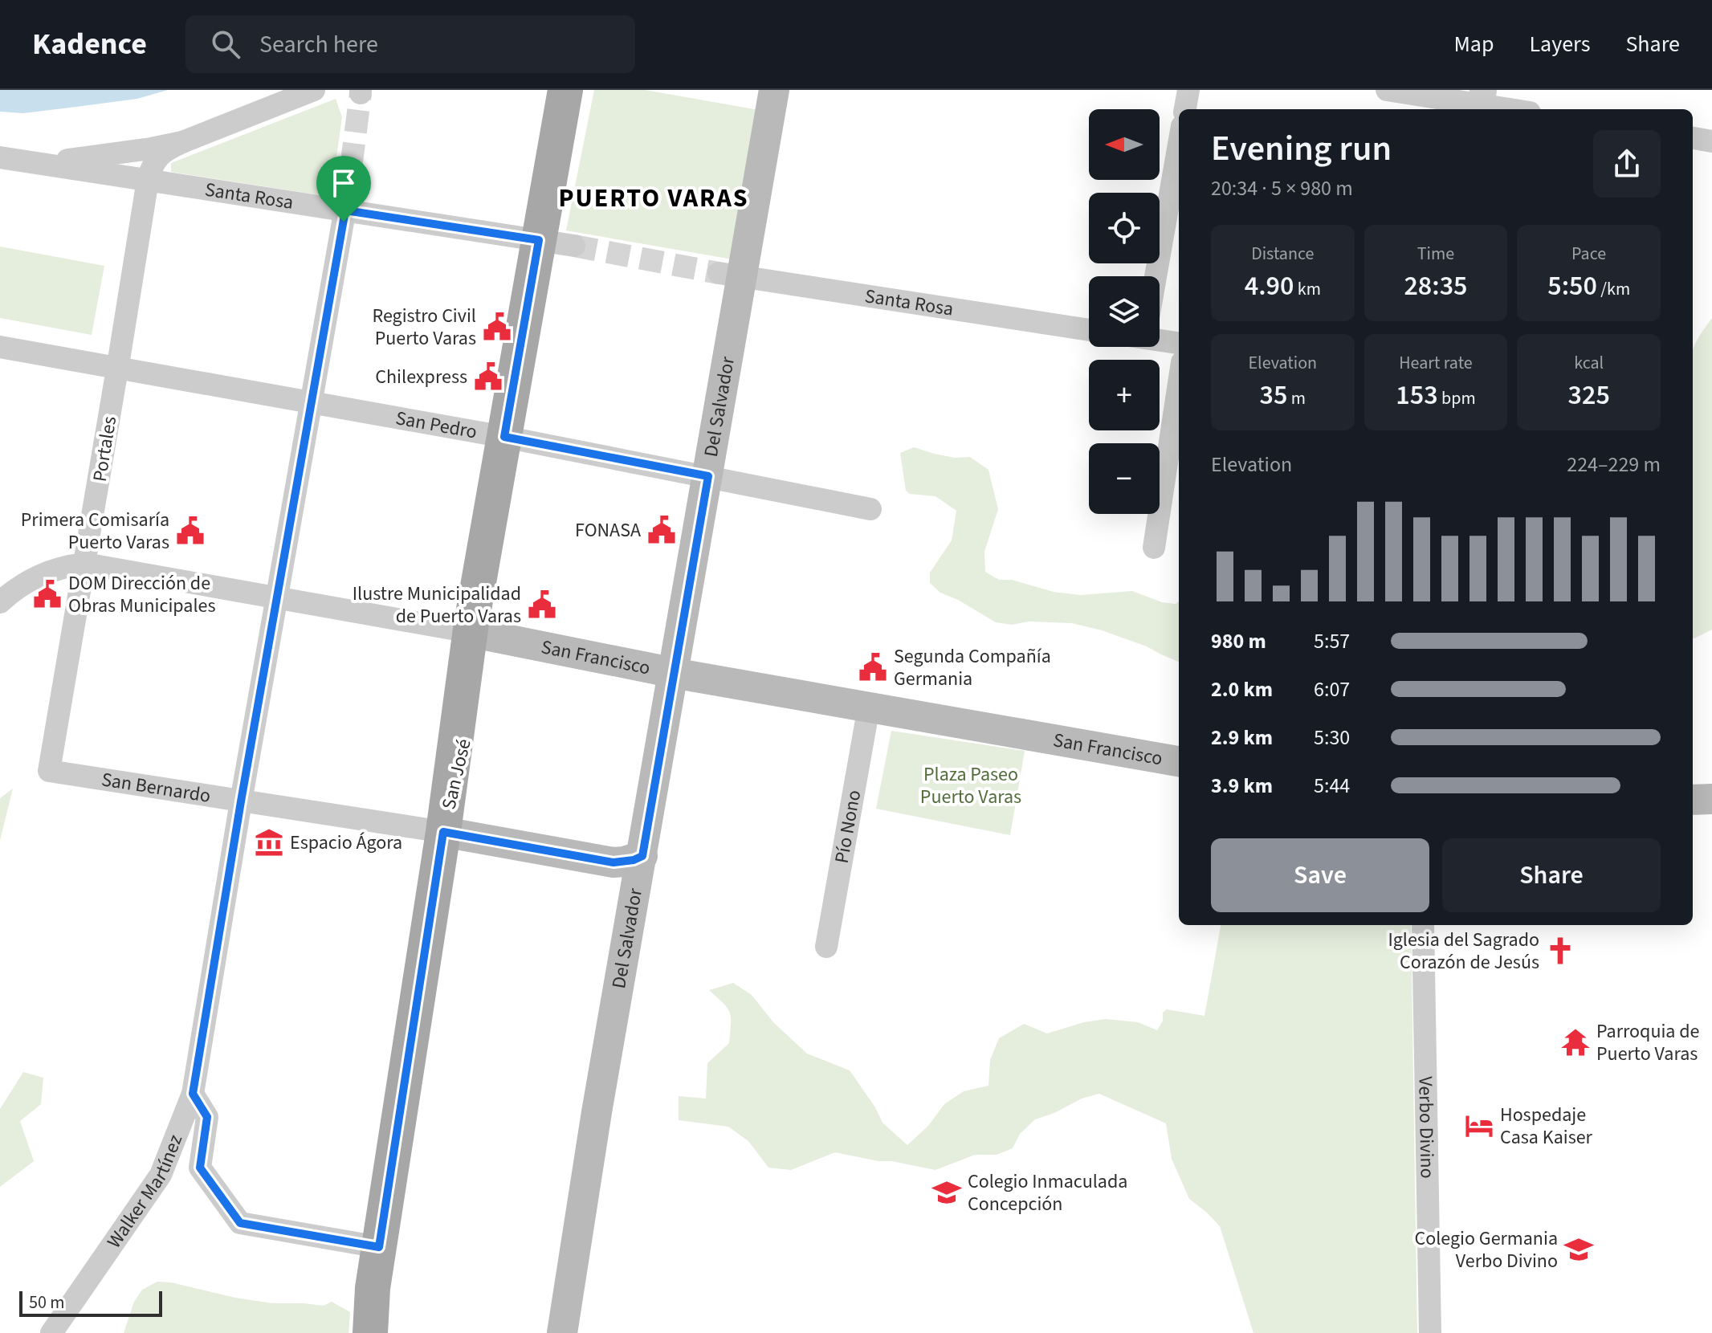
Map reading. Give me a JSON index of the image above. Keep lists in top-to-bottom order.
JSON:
{
  "streets": {
    "main road": [
      "Del Salvador",
      "San Francisco",
      "San José",
      "San Bernardo"
    ],
    "street": [
      "Santa Rosa",
      "San Pedro",
      "Portales",
      "Pío Nono",
      "Verbo Divino",
      "Walker Martínez"
    ]
  },
  "crossings": [
    ["Santa Rosa", "Del Salvador"],
    ["Santa Rosa", "Portales"],
    ["Santa Rosa", "San José"],
    ["Santa Rosa", "Walker Martínez"],
    ["Del Salvador", "San Pedro"],
    ["Del Salvador", "San Francisco"],
    ["Del Salvador", "San Bernardo"],
    ["San Pedro", "Portales"],
    ["San Pedro", "San José"],
    ["San Pedro", "Walker Martínez"],
    ["Portales", "San Francisco"],
    ["Portales", "San Bernardo"],
    ["San Francisco", "San José"],
    ["San Francisco", "Pío Nono"],
    ["San Francisco", "Walker Martínez"],
    ["San José", "San Bernardo"],
    ["San Bernardo", "Walker Martínez"]
  ],
  "districts": ["PUERTO VARAS"],
  "parks": ["Plaza Paseo Puerto Varas"],
  "places": {
    "public building": [
      "Registro Civil Puerto Varas",
      "Chilexpress",
      "FONASA",
      "Primera Comisaría Puerto Varas",
      "DOM Dirección de Obras Municipales",
      "Ilustre Municipalidad de Puerto Varas",
      "Segunda Compañía Germania"
    ],
    "museum": ["Espacio Ágora"],
    "church": ["Iglesia del Sagrado Corazón de Jesús"],
    "temple": ["Parroquia de Puerto Varas"],
    "hotel": ["Hospedaje Casa Kaiser"],
    "school or university": ["Colegio Inmaculada Concepción", "Colegio Germania Verbo Divino"]
  },
  "scale_bar": "50 m",
  "north": "left",
  "page": {
    "header": "Kadence",
    "search": "Search here",
    "nav": ["Map", "Layers", "Share"],
    "map_buttons": ["+", "−"],
    "heading": ["Evening run", "20:34 · 5 × 980 m"],
    "stats": [
      ["Distance", "4.90 km"],
      ["Time", "28:35"],
      ["Pace", "5:50 /km"],
      ["Elevation", "35 m"],
      ["Heart rate", "153 bpm"],
      ["kcal", "325"]
    ],
    "chart": ["Elevation", "224–229 m"],
    "list": [
      {
        "name": "980 m",
        "note": "5:57"
      },
      {
        "name": "2.0 km",
        "note": "6:07"
      },
      {
        "name": "2.9 km",
        "note": "5:30"
      },
      {
        "name": "3.9 km",
        "note": "5:44"
      }
    ],
    "buttons": ["Save", "Share"],
    "scale": "50 m"
  }
}
